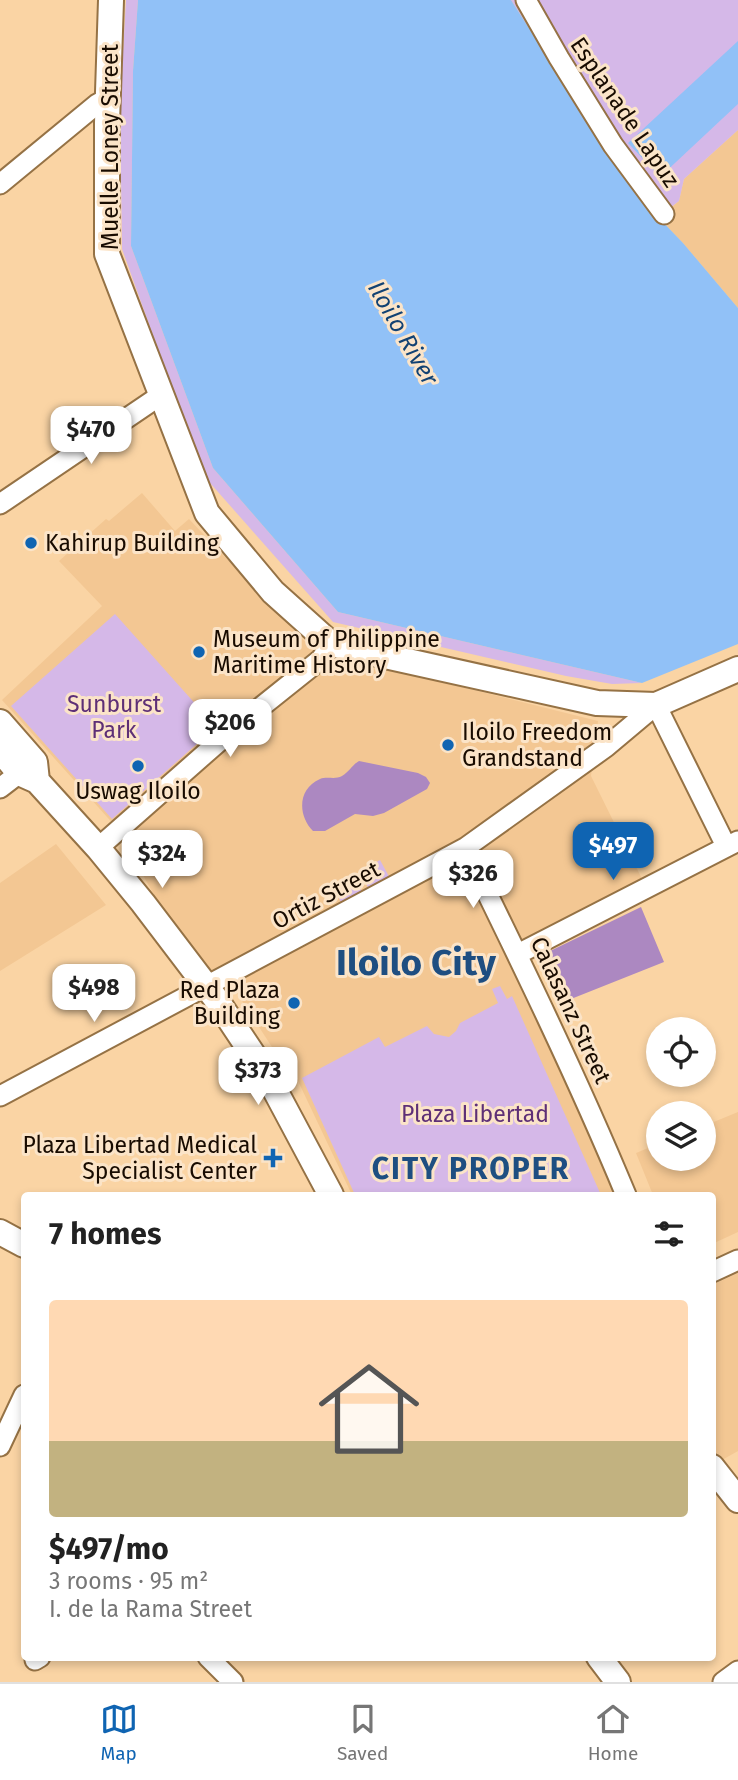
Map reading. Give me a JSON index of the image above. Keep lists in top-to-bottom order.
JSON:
{
  "streets": {
    "main road": ["Muelle Loney Street"],
    "street": ["Esplanade Lapuz", "Ortiz Street", "Calasanz Street"]
  },
  "crossings": [
    ["Muelle Loney Street", "Ortiz Street"],
    ["Ortiz Street", "Calasanz Street"]
  ],
  "districts": ["Iloilo City", "CITY PROPER"],
  "water": ["Iloilo River"],
  "parks": ["Sunburst Park", "Plaza Libertad"],
  "places": {
    "other": [
      "Kahirup Building",
      "Museum of Philippine Maritime History",
      "Iloilo Freedom Grandstand",
      "Uswag Iloilo",
      "Red Plaza Building"
    ],
    "health": ["Plaza Libertad Medical Specialist Center"]
  },
  "page": {
    "price": [
      "$470",
      "$206",
      "$497",
      "$324",
      "$326",
      "$498",
      "$373"
    ],
    "heading": "7 homes",
    "list": [
      {
        "name": "$497/mo",
        "note": "3 rooms · 95 m² · I. de la Rama Street"
      }
    ],
    "tabs": ["Map", "Saved", "Home"]
  }
}
